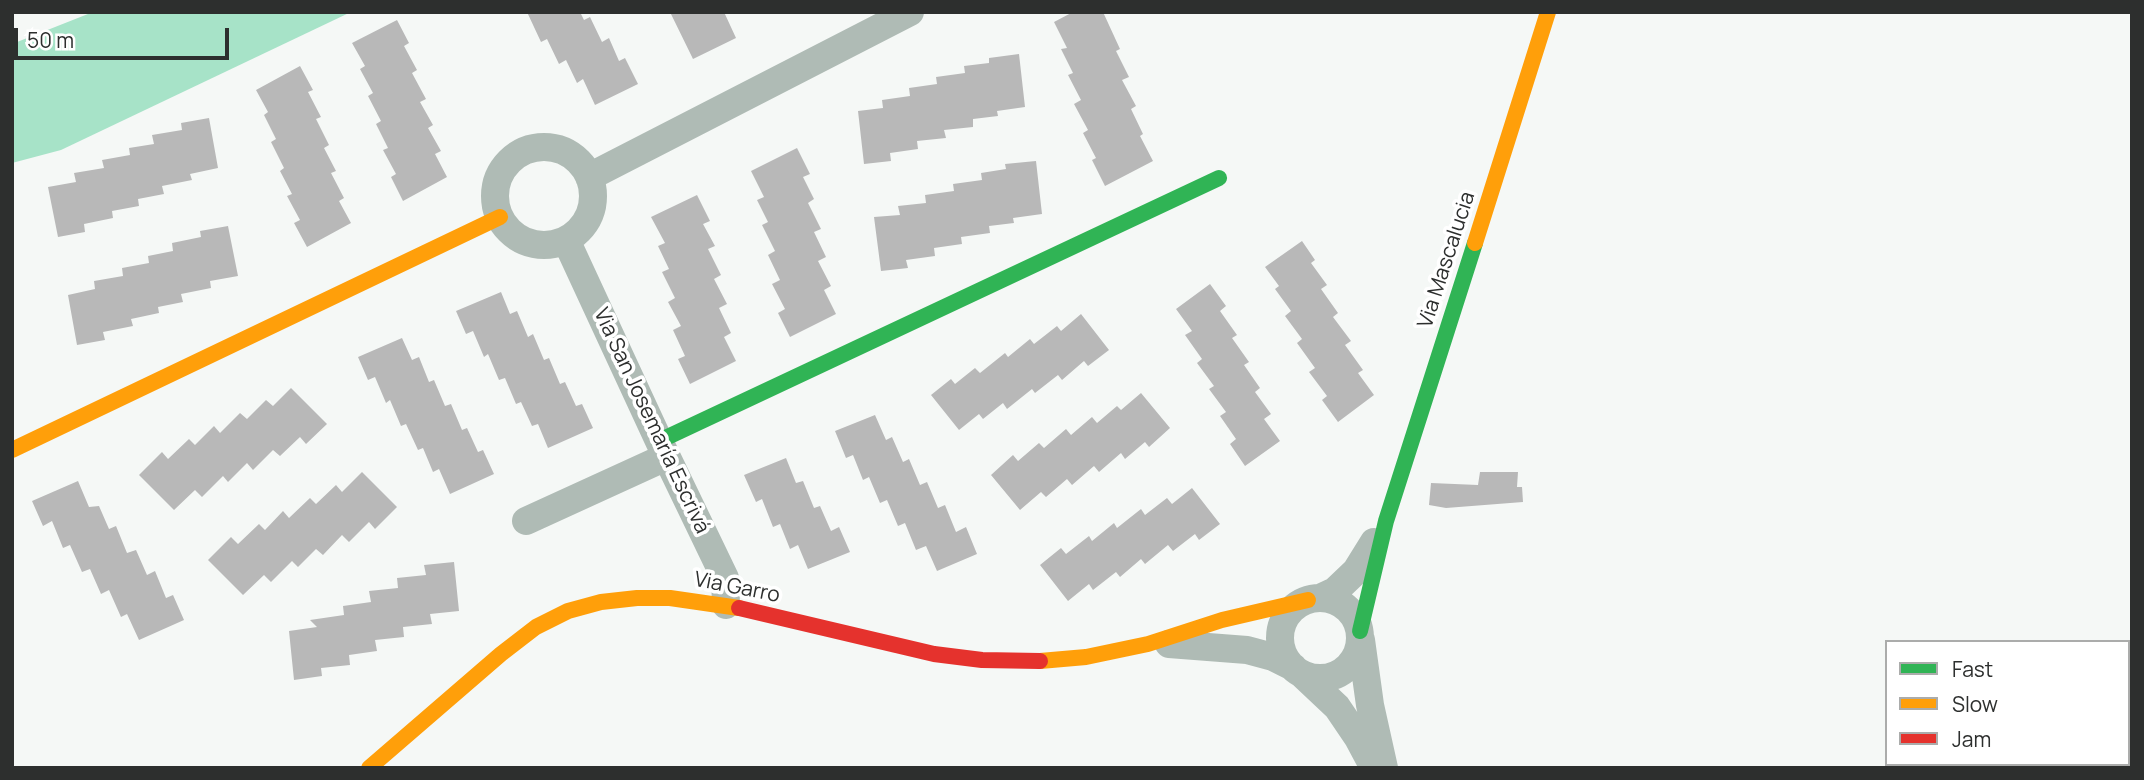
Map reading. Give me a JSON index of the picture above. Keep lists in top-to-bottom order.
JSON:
{
  "streets": {
    "street": ["Via Mascalucia", "Via San Josemaría Escrivá", "Via Garro"]
  },
  "crossings": [
    ["Via Mascalucia", "Via Garro"],
    ["Via San Josemaría Escrivá", "Via Garro"]
  ],
  "legend": ["Fast", "Slow", "Jam"],
  "scale_bar": "50 m"
}
